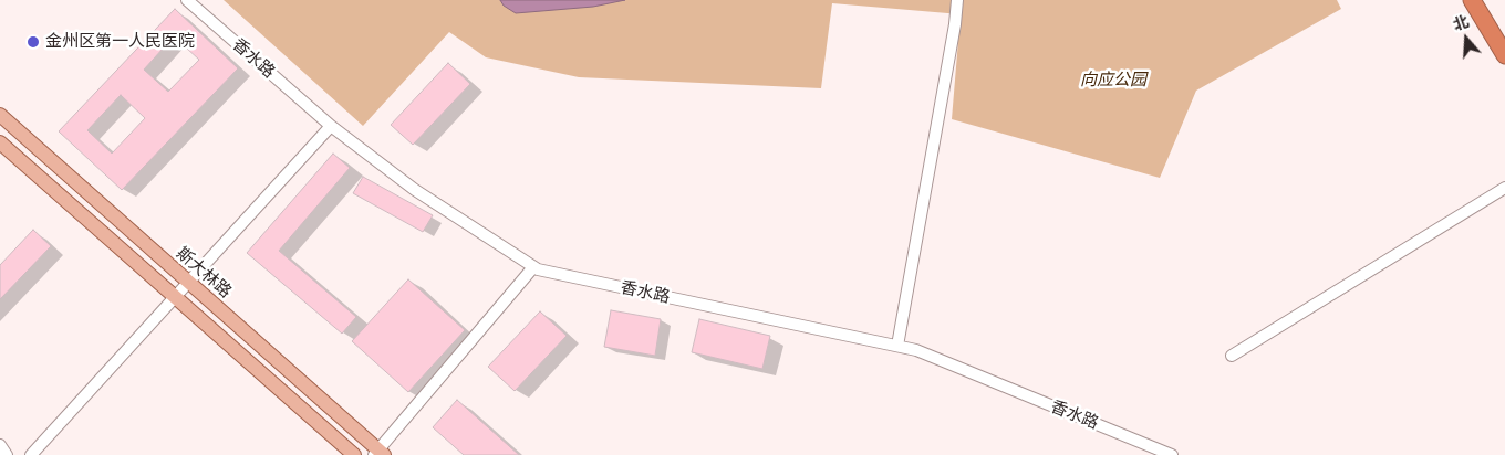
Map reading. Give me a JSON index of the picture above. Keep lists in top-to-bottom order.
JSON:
{
  "streets": {
    "main road": ["斯大林路"],
    "street": ["香水路"]
  },
  "parks": ["向应公园"],
  "places": ["金州区第一人民医院"],
  "north": "top"
}
